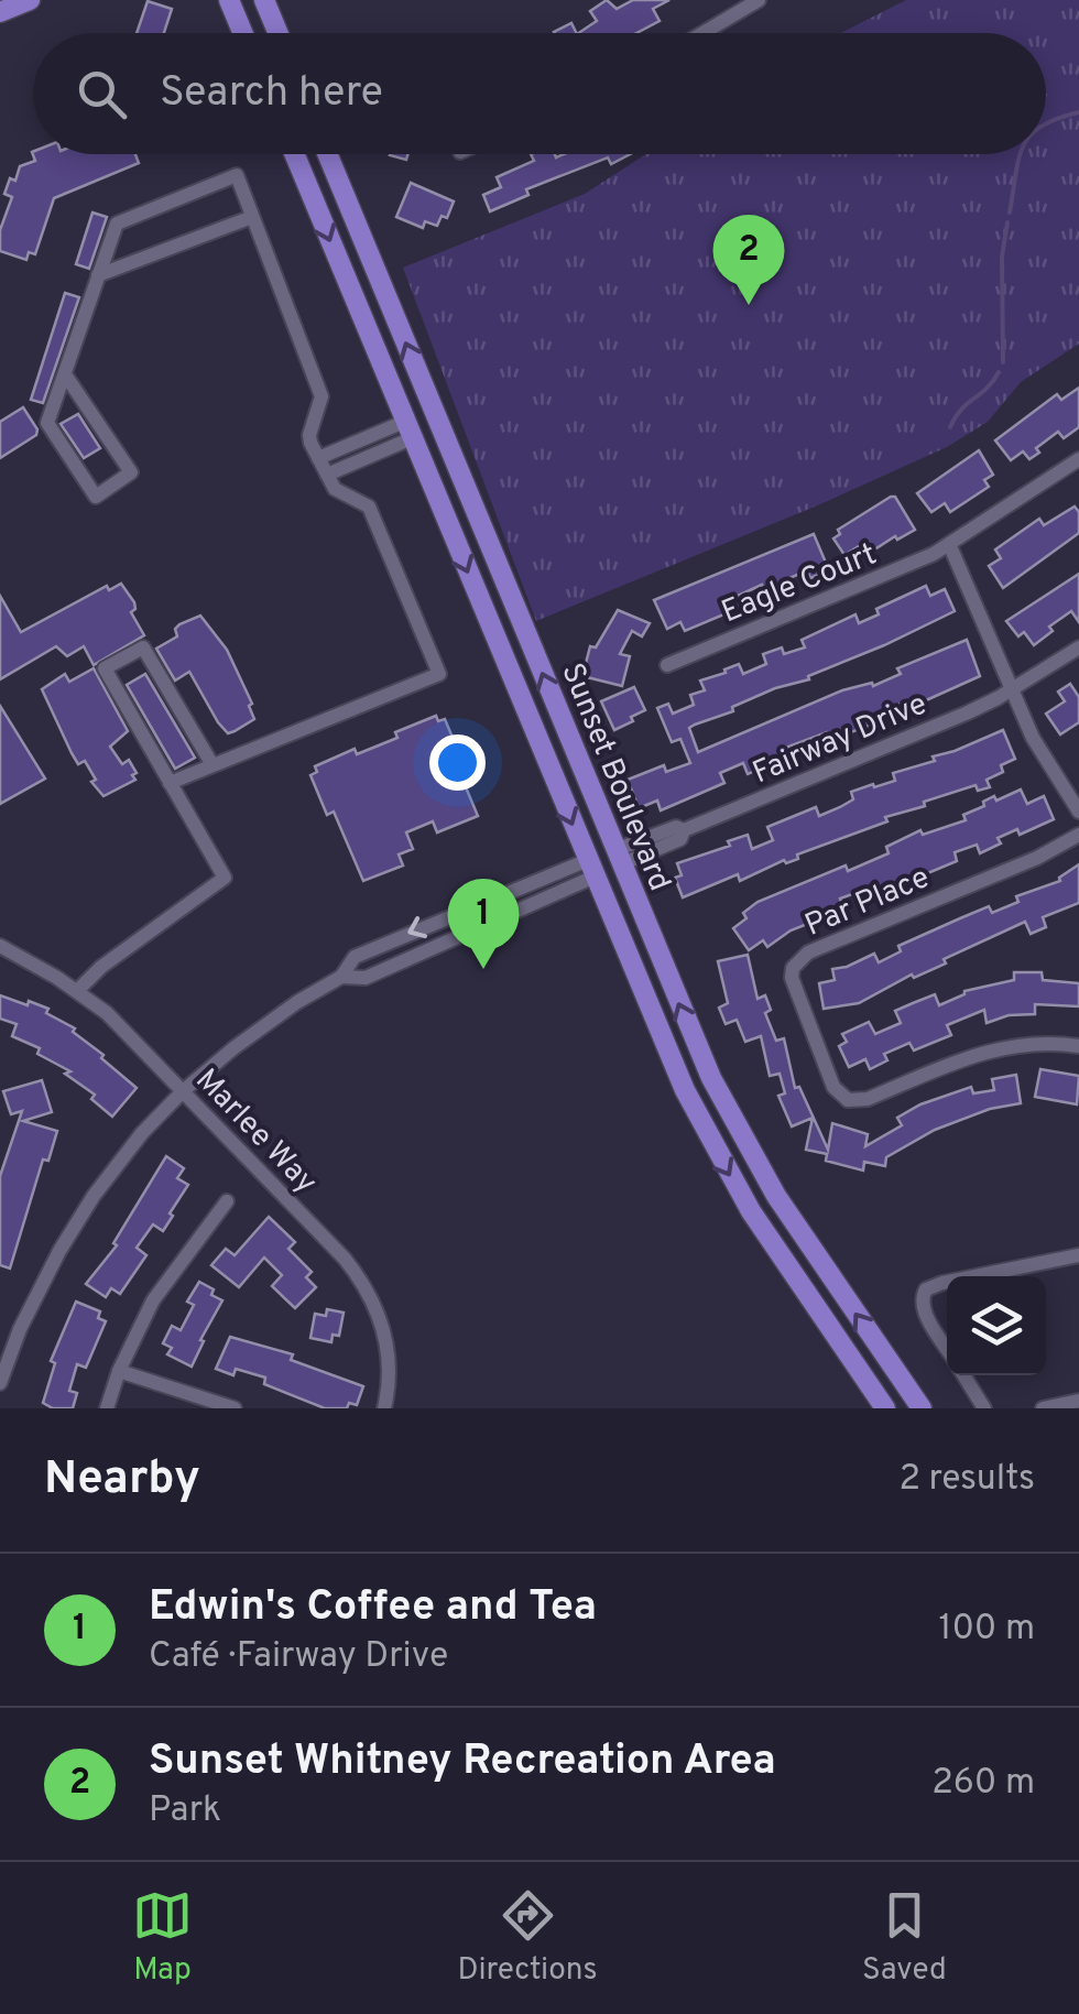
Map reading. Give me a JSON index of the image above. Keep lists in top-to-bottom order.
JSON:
{
  "streets": {
    "main road": ["Sunset Boulevard"],
    "street": [
      "Eagle Court",
      "Fairway Drive",
      "Par Place",
      "Marlee Way"
    ]
  },
  "crossings": [
    ["Fairway Drive", "Sunset Boulevard"]
  ],
  "page": {
    "search": "Search here",
    "pins": ["2", "1"],
    "heading": ["Nearby", "2 results"],
    "list": [
      {
        "mark": "1",
        "name": "Edwin's Coffee and Tea",
        "note": "Café · Fairway Drive",
        "value": "100 m"
      },
      {
        "mark": "2",
        "name": "Sunset Whitney Recreation Area",
        "note": "Park",
        "value": "260 m"
      }
    ],
    "nav": ["Map", "Directions", "Saved"]
  }
}
